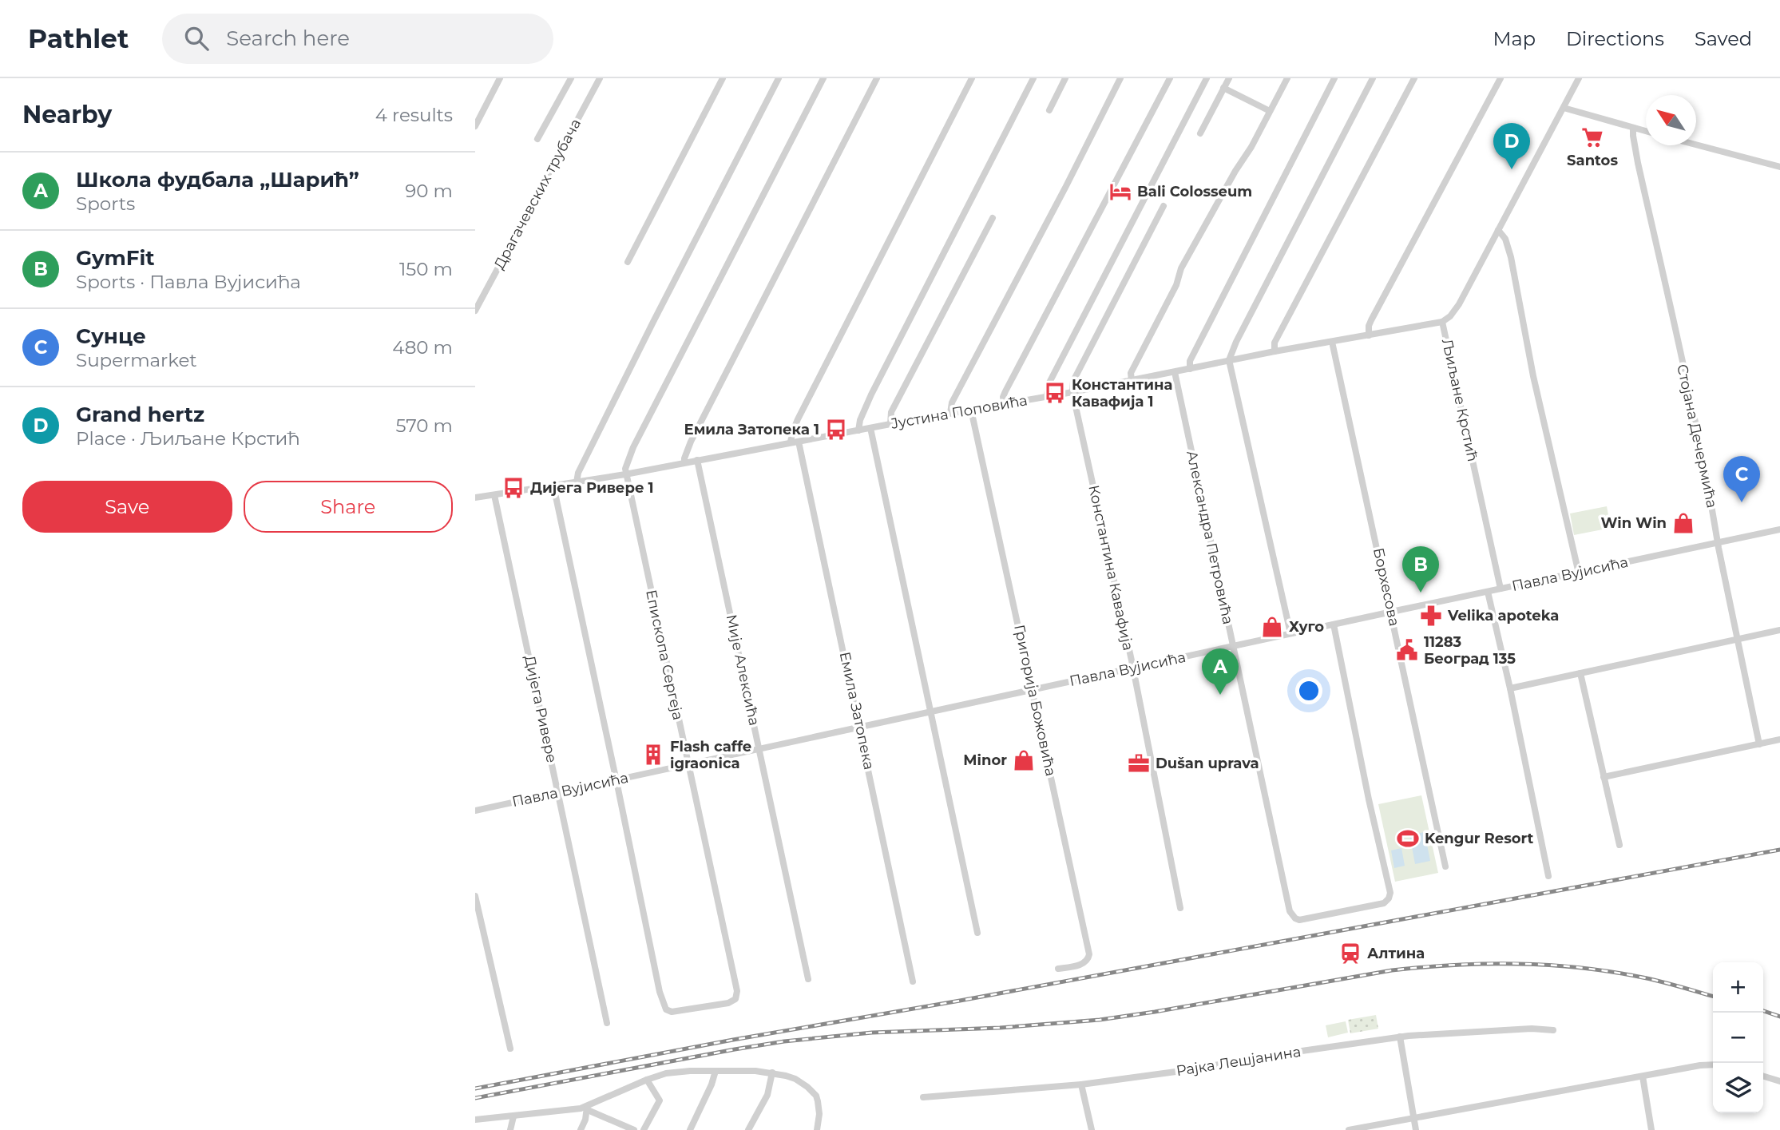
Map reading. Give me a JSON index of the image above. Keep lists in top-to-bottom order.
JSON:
{
  "streets": {
    "street": [
      "Драгачевских трубача",
      "Љиљане Крстић",
      "Јустина Поповића",
      "Стојана Дечермића",
      "Александра Петровића",
      "Константина Кавафија",
      "Павла Вујисића",
      "Борхесова",
      "Епископа Сергеја",
      "Мије Алексића",
      "Григорија Божовића",
      "Дијега Ривере",
      "Емила Затопека",
      "Рајка Лешјанина"
    ]
  },
  "crossings": [
    ["Љиљане Крстић", "Јустина Поповића"],
    ["Љиљане Крстић", "Павла Вујисића"],
    ["Јустина Поповића", "Александра Петровића"],
    ["Јустина Поповића", "Константина Кавафија"],
    ["Јустина Поповића", "Борхесова"],
    ["Јустина Поповића", "Епископа Сергеја"],
    ["Јустина Поповића", "Мије Алексића"],
    ["Јустина Поповића", "Григорија Божовића"],
    ["Јустина Поповића", "Дијега Ривере"],
    ["Јустина Поповића", "Емила Затопека"],
    ["Стојана Дечермића", "Павла Вујисића"],
    ["Александра Петровића", "Павла Вујисића"],
    ["Константина Кавафија", "Павла Вујисића"],
    ["Павла Вујисића", "Борхесова"],
    ["Павла Вујисића", "Епископа Сергеја"],
    ["Павла Вујисића", "Мије Алексића"],
    ["Павла Вујисића", "Григорија Божовића"],
    ["Павла Вујисића", "Дијега Ривере"],
    ["Павла Вујисића", "Емила Затопека"]
  ],
  "places": {
    "supermarket": ["Santos"],
    "hotel": ["Bali Colosseum"],
    "bus stop": ["Константина Кавафија 1", "Емила Затопека 1", "Дијега Ривере 1"],
    "shop": ["Win Win", "Хуго", "Minor"],
    "pharmacy": ["Velika apoteka"],
    "public building": ["11283 Београд 135"],
    "building": ["Flash caffe igraonica"],
    "office": ["Dušan uprava"],
    "sports": ["Kengur Resort"],
    "station": ["Алтина"]
  },
  "north": "top left",
  "page": {
    "header": "Pathlet",
    "search": "Search here",
    "nav": ["Map", "Directions", "Saved"],
    "heading": ["Nearby", "4 results"],
    "pins": [
      "D",
      "C",
      "B",
      "A"
    ],
    "list": [
      {
        "mark": "A",
        "name": "Школа фудбала „Шарић”",
        "note": "Sports",
        "value": "90 m"
      },
      {
        "mark": "B",
        "name": "GymFit",
        "note": "Sports · Павла Вујисића",
        "value": "150 m"
      },
      {
        "mark": "C",
        "name": "Сунце",
        "note": "Supermarket",
        "value": "480 m"
      },
      {
        "mark": "D",
        "name": "Grand hertz",
        "note": "Place · Љиљане Крстић",
        "value": "570 m"
      }
    ],
    "buttons": ["Save", "Share"],
    "map_buttons": ["+", "−"]
  }
}
